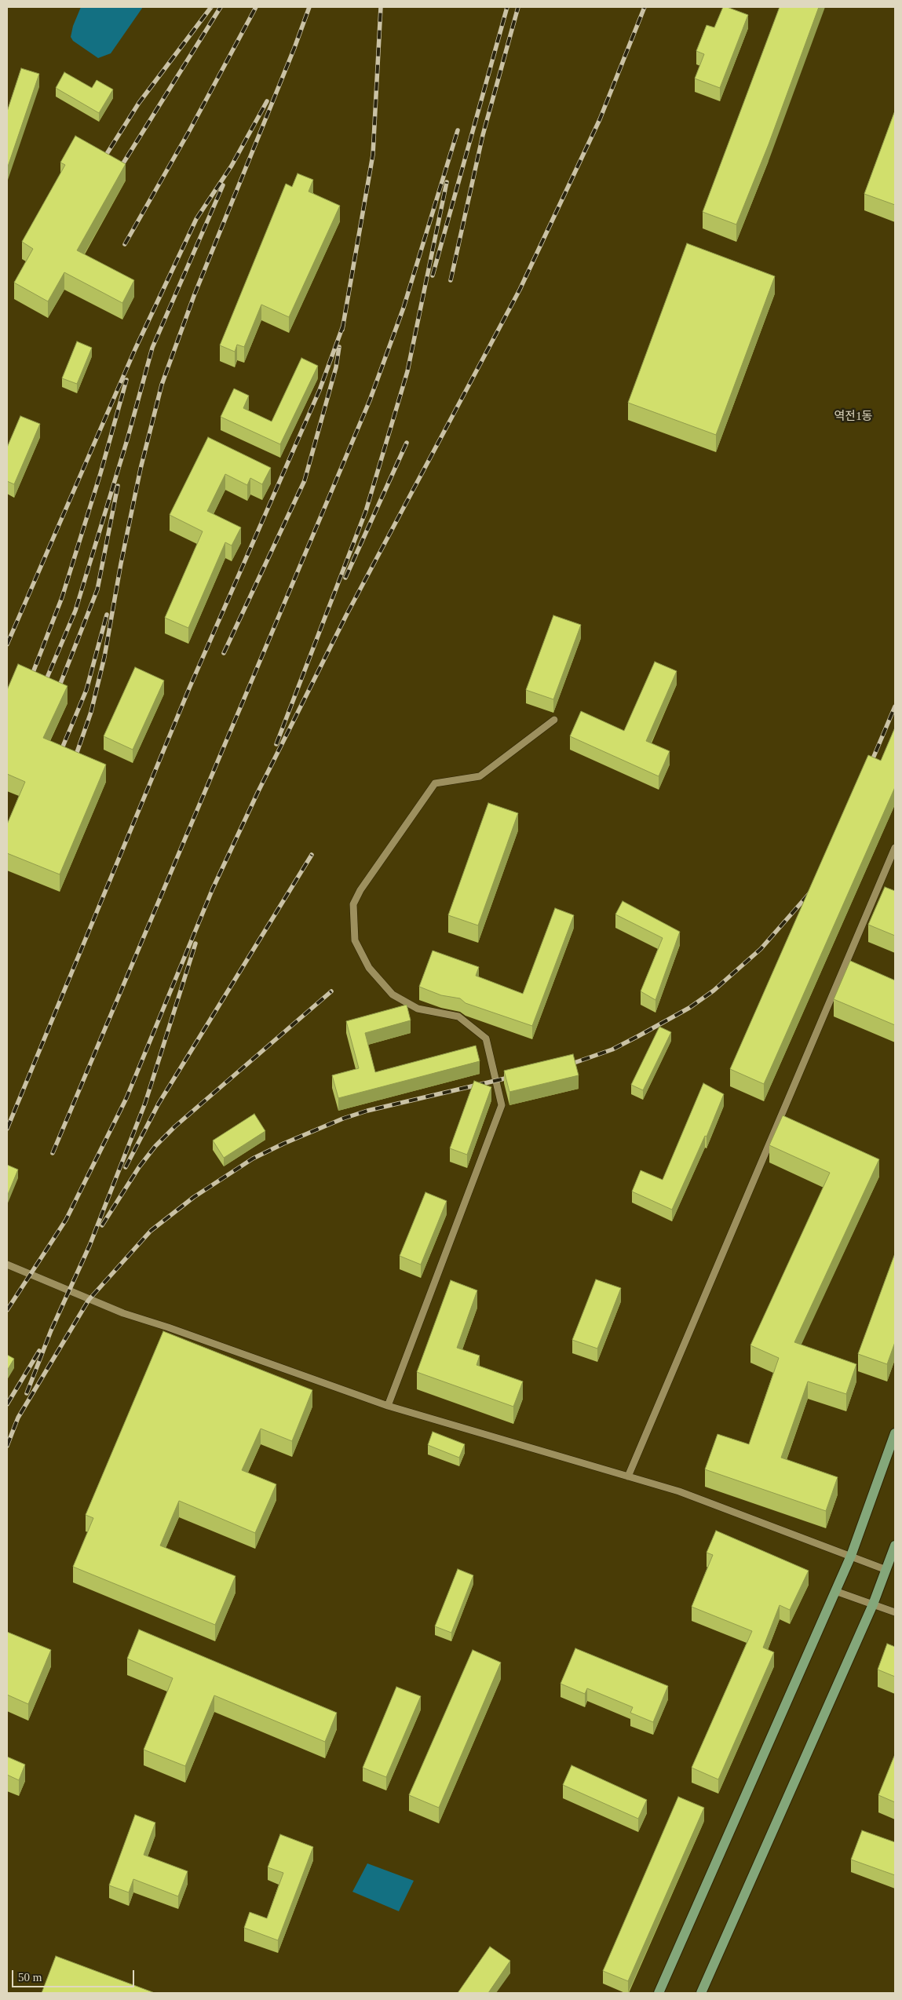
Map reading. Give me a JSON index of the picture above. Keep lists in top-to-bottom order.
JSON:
{
  "districts": ["역전1동"],
  "scale_bar": "50 m"
}
